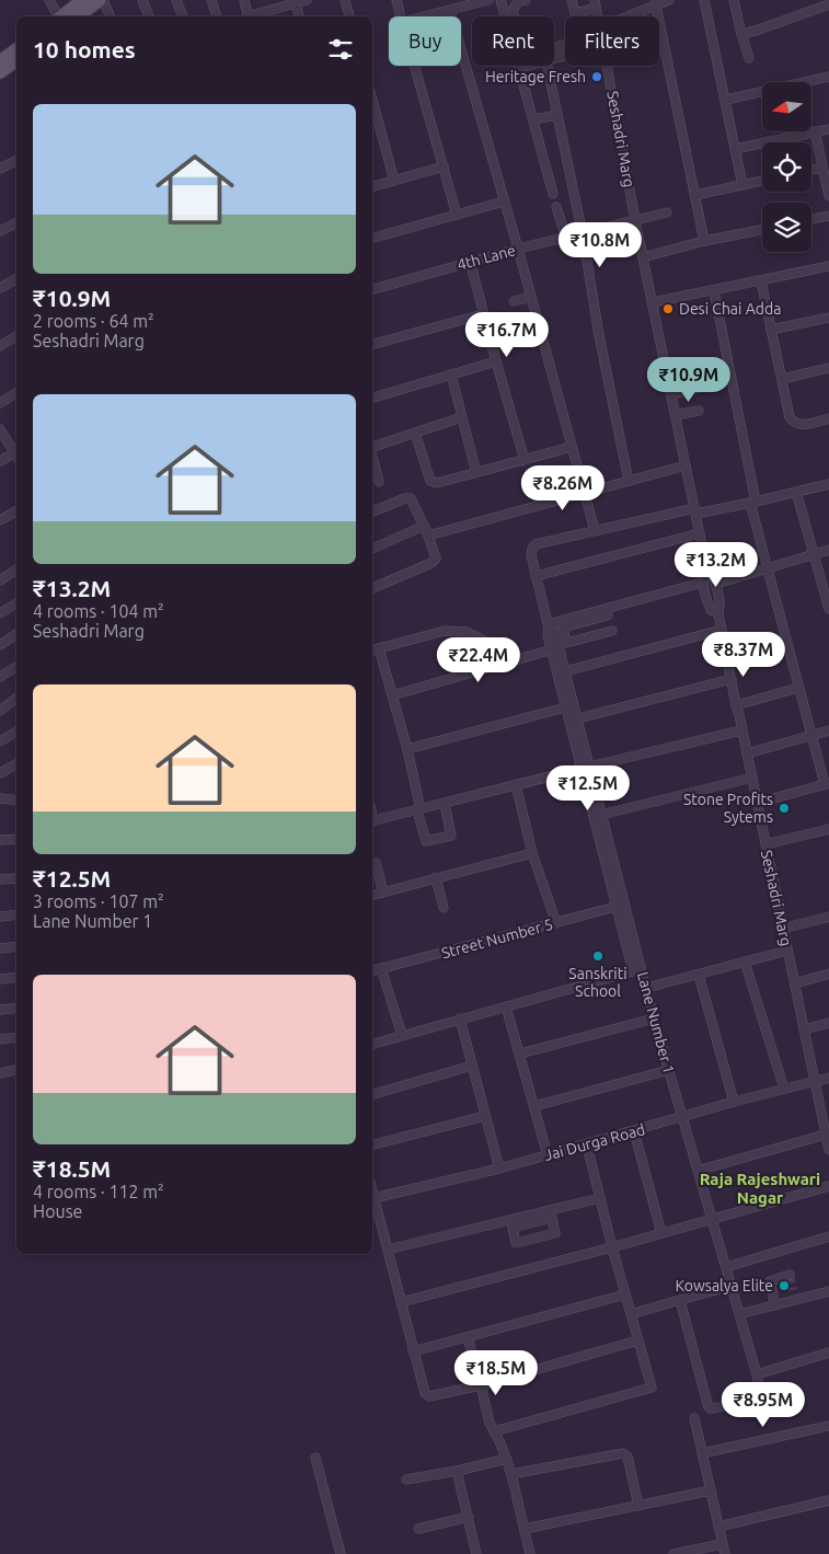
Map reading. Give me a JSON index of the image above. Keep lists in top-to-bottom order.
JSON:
{
  "streets": {
    "street": [
      "Seshadri Marg",
      "4th Lane",
      "Street Number 5",
      "Lane Number 1",
      "Jai Durga Road"
    ]
  },
  "crossings": [
    ["Seshadri Marg", "4th Lane"],
    ["Seshadri Marg", "Jai Durga Road"],
    ["Street Number 5", "Lane Number 1"],
    ["Lane Number 1", "Jai Durga Road"]
  ],
  "districts": ["Raja Rajeshwari Nagar"],
  "places": [
    "Heritage Fresh",
    "Desi Chai Adda",
    "Stone Profits Sytems",
    "Sanskriti School",
    "Kowsalya Elite"
  ],
  "north": "left",
  "page": {
    "chip": ["Buy", "Rent", "Filters"],
    "heading": "10 homes",
    "list": [
      {
        "name": "₹10.9M",
        "note": "2 rooms · 64 m² · Seshadri Marg"
      },
      {
        "name": "₹13.2M",
        "note": "4 rooms · 104 m² · Seshadri Marg"
      },
      {
        "name": "₹12.5M",
        "note": "3 rooms · 107 m² · Lane Number 1"
      },
      {
        "name": "₹18.5M",
        "note": "4 rooms · 112 m² · House"
      }
    ],
    "price": [
      "₹10.8M",
      "₹16.7M",
      "₹10.9M",
      "₹8.26M",
      "₹13.2M",
      "₹8.37M",
      "₹22.4M",
      "₹12.5M",
      "₹18.5M",
      "₹8.95M"
    ]
  }
}
